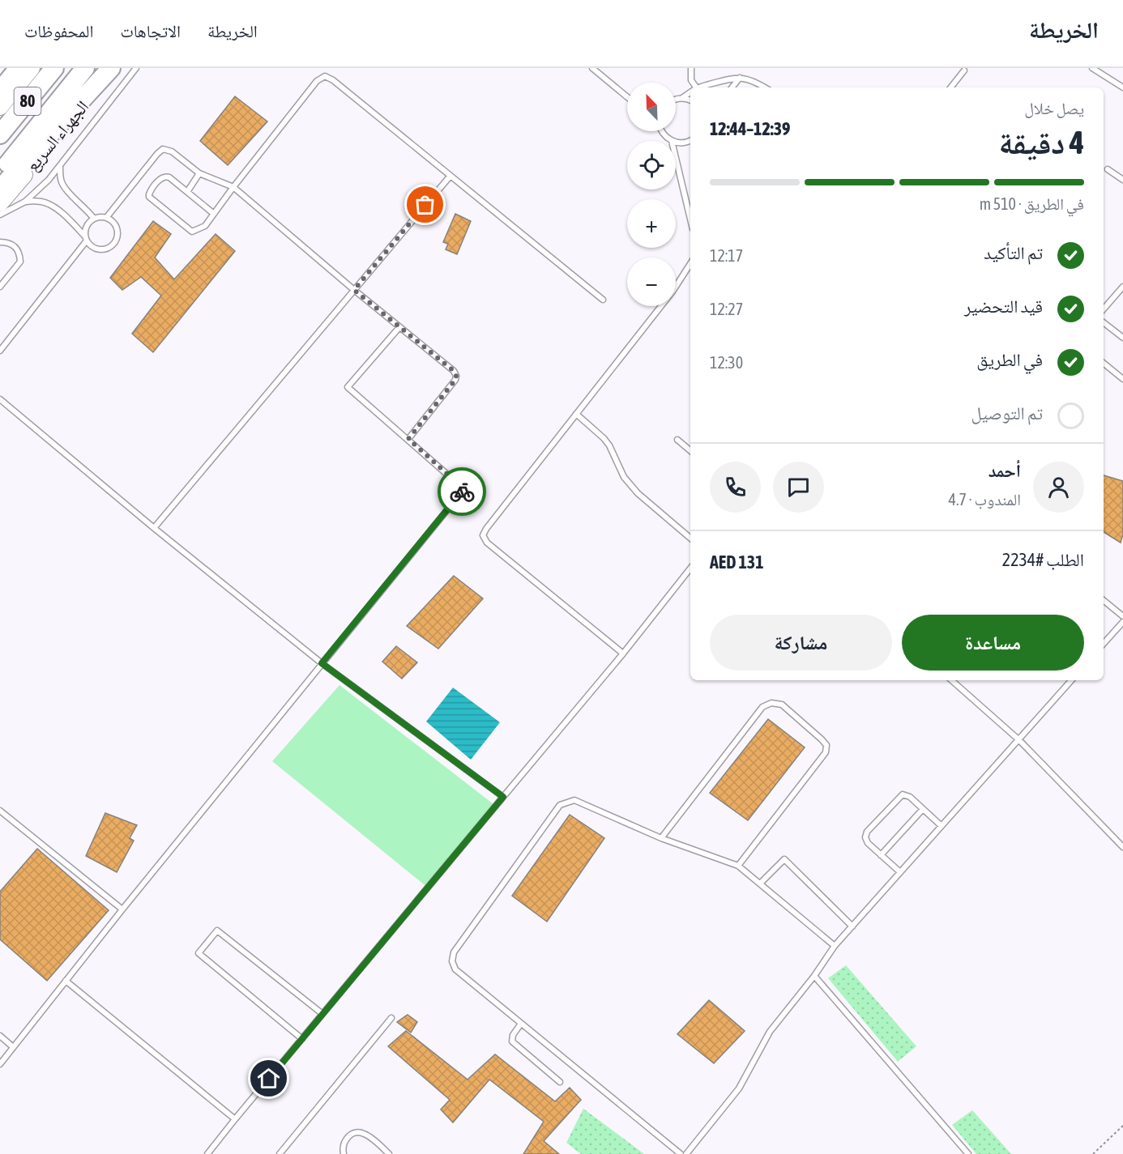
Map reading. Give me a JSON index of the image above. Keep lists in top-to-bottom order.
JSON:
{
  "streets": {
    "highway": ["80", "الجهراء السريع"]
  },
  "north": "top left",
  "page": {
    "header": "الخريطة",
    "nav": ["الخريطة", "الاتجاهات", "المحفوظات"],
    "map_buttons": ["+", "−"],
    "heading": ["4 دقيقة", "يصل خلال", "12:39–12:44"],
    "panel": [
      "أحمد",
      "المندوب · 4.7",
      "الطلب #2234",
      "AED 131"
    ],
    "bar": "في الطريق · 510 m",
    "list": [
      ["تم التأكيد", "12:17"],
      ["قيد التحضير", "12:27"],
      ["في الطريق", "12:30"],
      "تم التوصيل"
    ],
    "buttons": ["مساعدة", "مشاركة"]
  }
}
